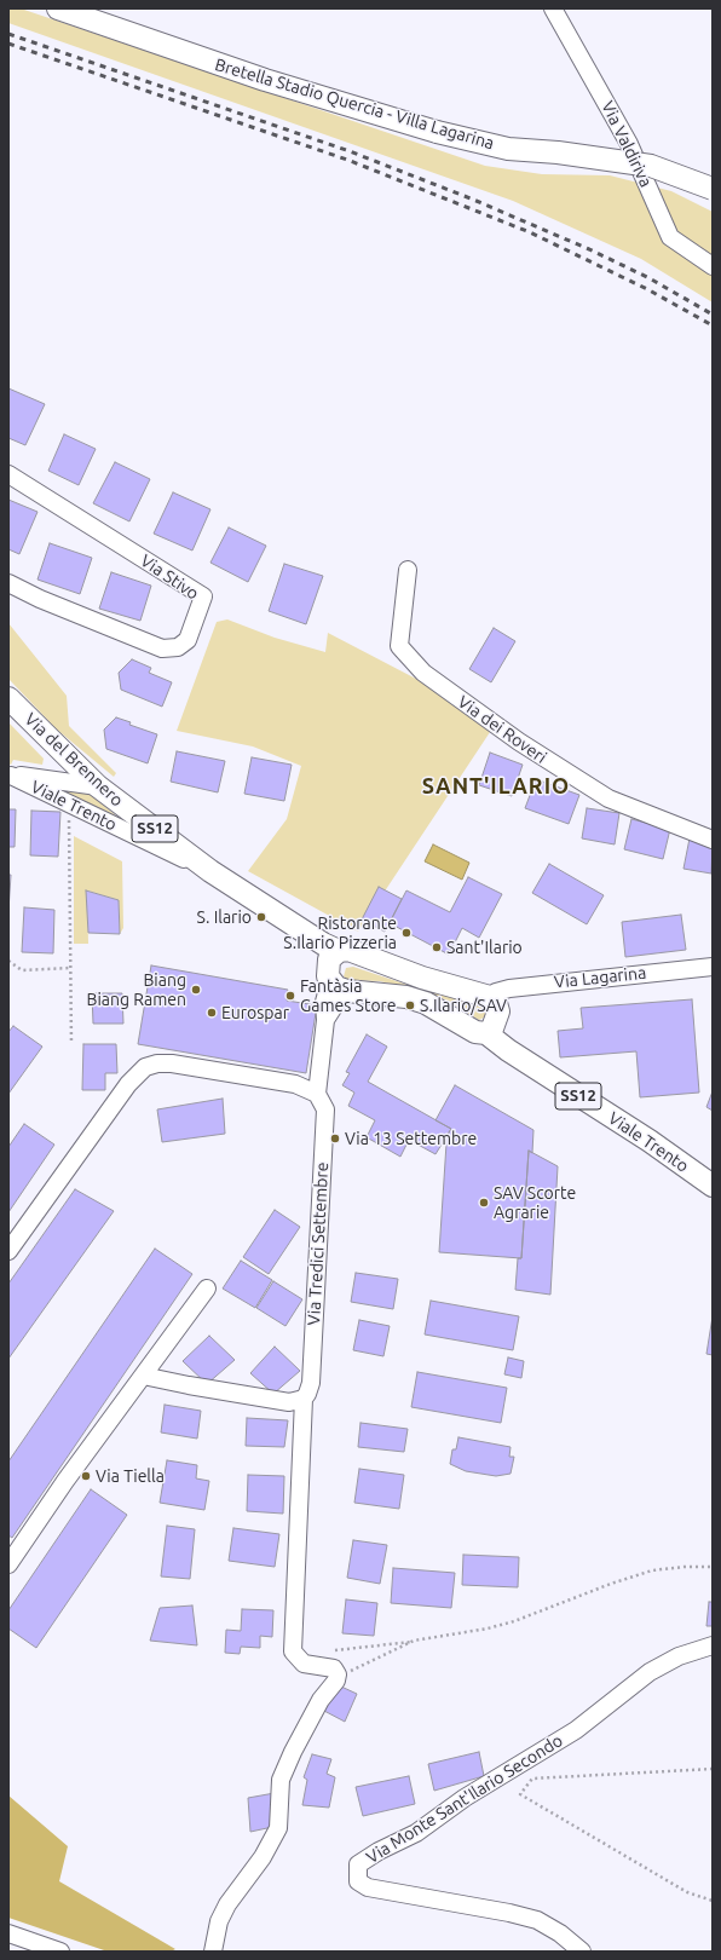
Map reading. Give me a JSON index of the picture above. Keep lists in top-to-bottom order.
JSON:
{
  "streets": {
    "main road": [
      "Bretella Stadio Quercia - Villa Lagarina",
      "Via del Brennero",
      "Viale Trento",
      "SS12"
    ],
    "street": [
      "Via Valdiriva",
      "Via Stivo",
      "Via dei Roveri",
      "Via Lagarina",
      "Via Tredici Settembre",
      "Via Monte Sant'Ilario Secondo"
    ]
  },
  "crossings": [
    ["Via del Brennero", "Viale Trento"],
    ["Viale Trento", "Via Lagarina"],
    ["Viale Trento", "Via Tredici Settembre"]
  ],
  "districts": ["SANT'ILARIO"],
  "places": [
    "S. Ilario",
    "Ristorante S.Ilario Pizzeria",
    "Sant'Ilario",
    "Biang Biang Ramen",
    "Fantàsia Games Store",
    "S.Ilario/SAV",
    "Eurospar",
    "Via 13 Settembre",
    "SAV Scorte Agrarie",
    "Via Tiella"
  ]
}
